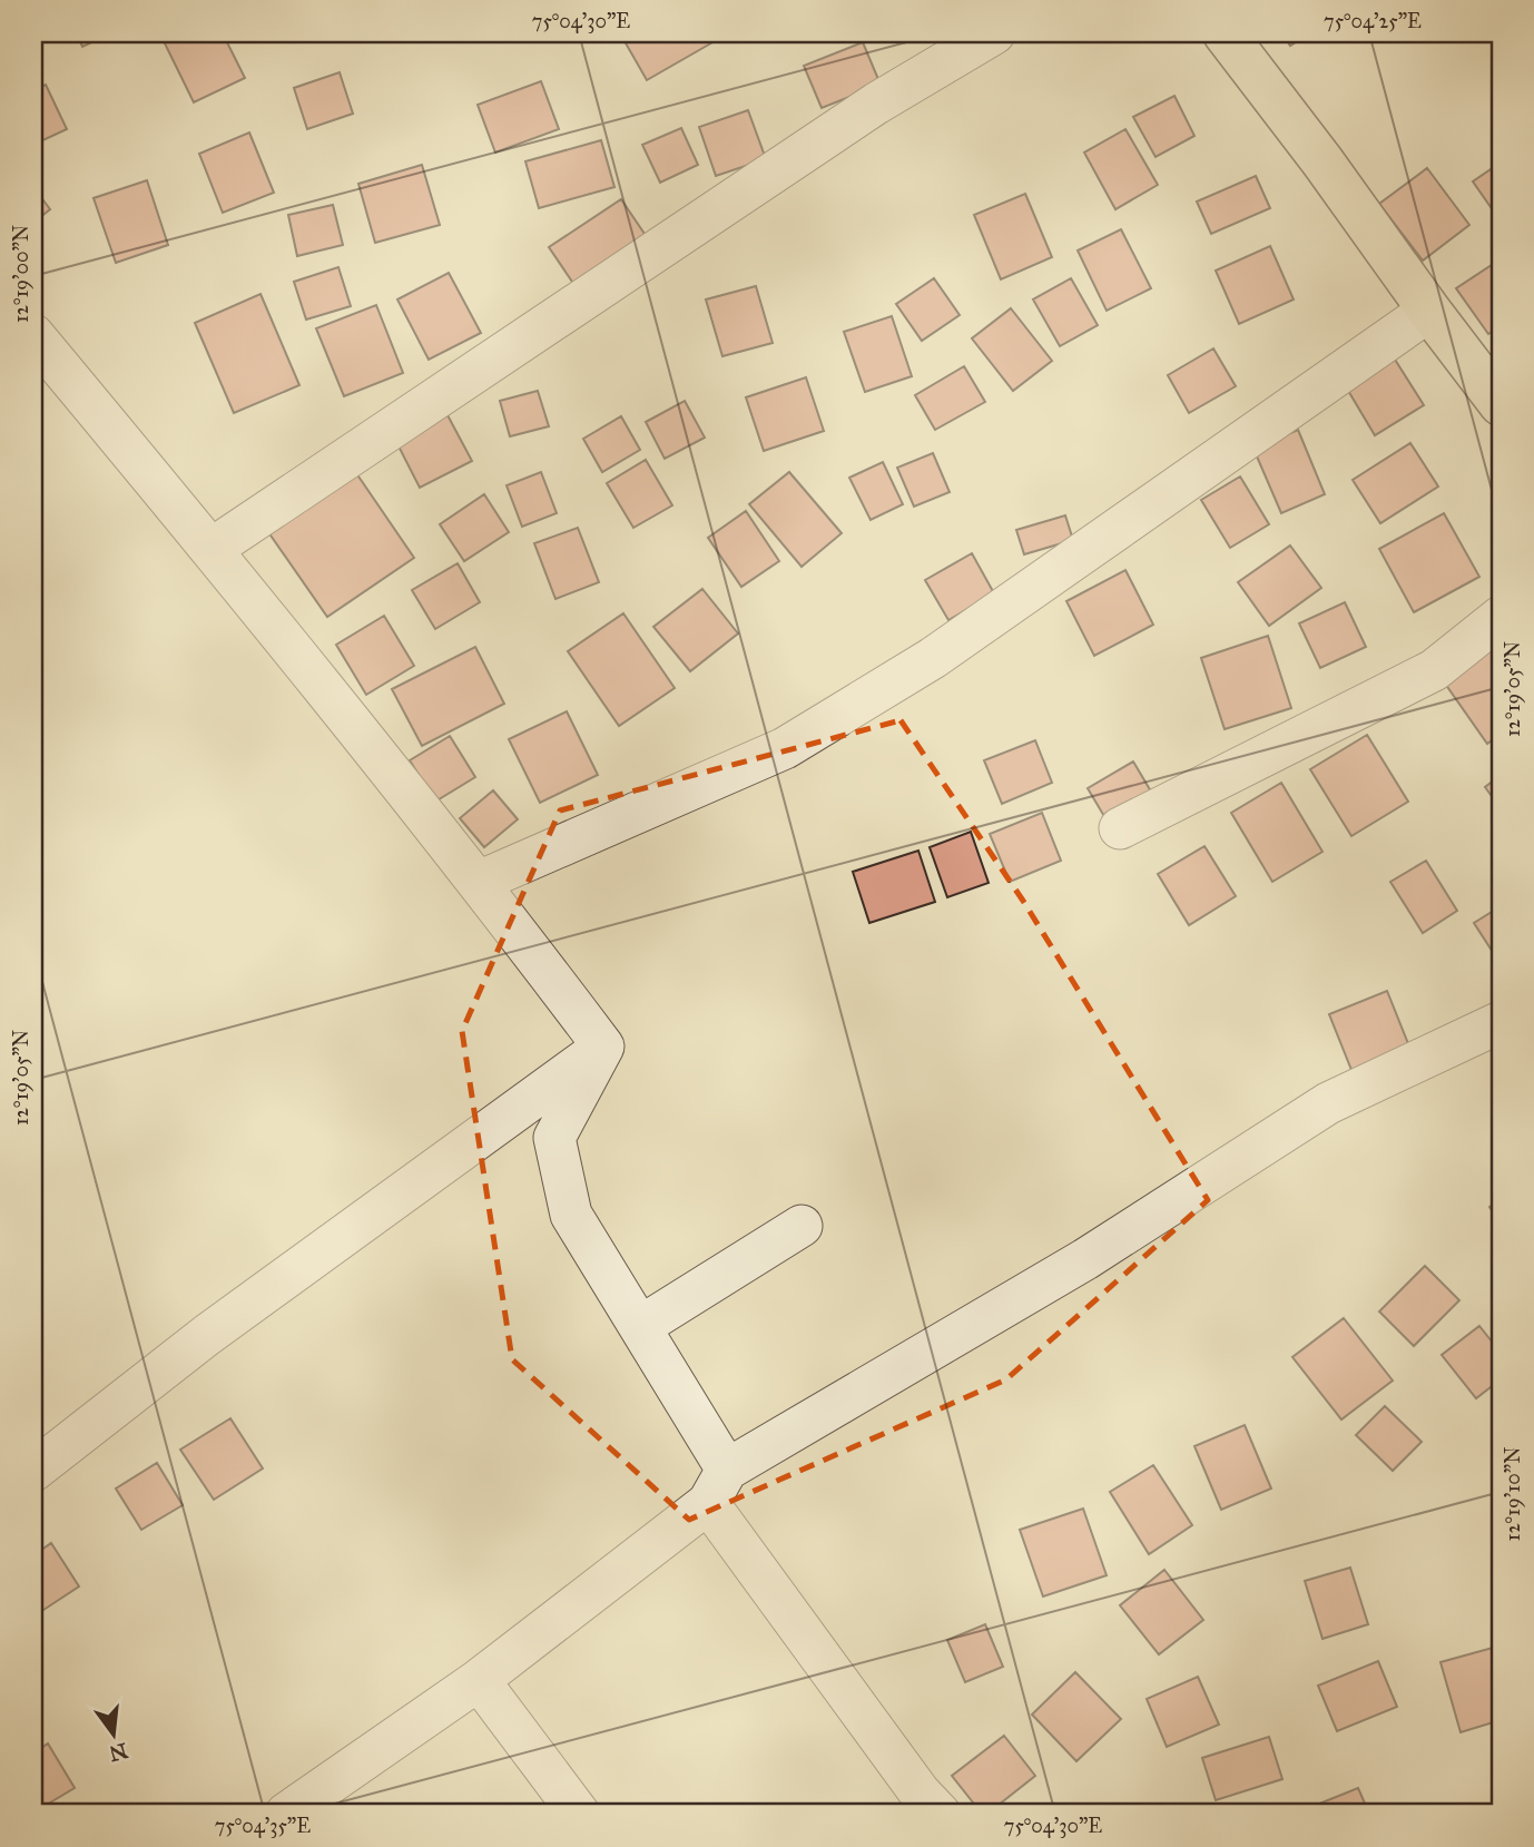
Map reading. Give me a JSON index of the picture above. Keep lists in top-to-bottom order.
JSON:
{
  "north": "bottom",
  "coordinates": [
    "75°04'30\"E",
    "75°04'25\"E",
    "12°19'00\"N",
    "12°19'05\"N",
    "12°19'10\"N",
    "75°04'35\"E"
  ]
}
